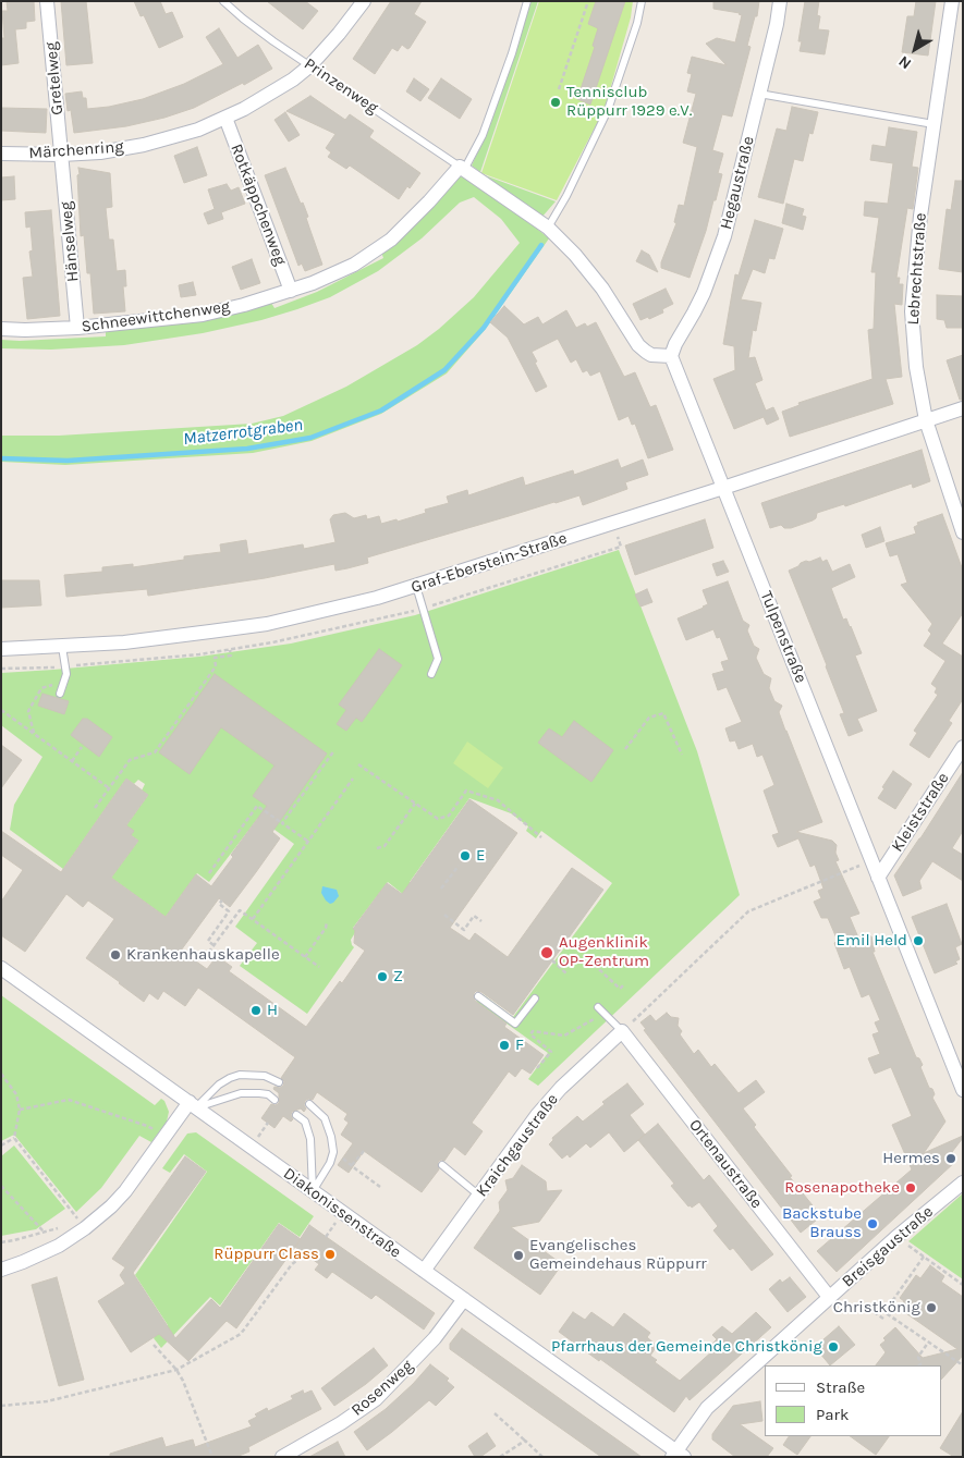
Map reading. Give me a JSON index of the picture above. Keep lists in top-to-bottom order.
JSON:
{
  "streets": {
    "street": [
      "Gretelweg",
      "Märchenring",
      "Hegaustraße",
      "Rotkäppchenweg",
      "Hänselweg",
      "Lebrechtstraße",
      "Schneewittchenweg",
      "Graf-Eberstein-Straße",
      "Tulpenstraße",
      "Kleiststraße",
      "Kraichgaustraße",
      "Ortenaustraße",
      "Diakonissenstraße",
      "Breisgaustraße",
      "Rosenweg"
    ],
    "lane": ["Prinzenweg"]
  },
  "crossings": [
    ["Gretelweg", "Märchenring"],
    ["Gretelweg", "Hänselweg"],
    ["Prinzenweg", "Märchenring"],
    ["Prinzenweg", "Schneewittchenweg"],
    ["Märchenring", "Rotkäppchenweg"],
    ["Märchenring", "Hänselweg"],
    ["Hegaustraße", "Tulpenstraße"],
    ["Rotkäppchenweg", "Schneewittchenweg"],
    ["Hänselweg", "Schneewittchenweg"],
    ["Lebrechtstraße", "Graf-Eberstein-Straße"],
    ["Graf-Eberstein-Straße", "Tulpenstraße"],
    ["Tulpenstraße", "Kleiststraße"],
    ["Kraichgaustraße", "Ortenaustraße"],
    ["Kraichgaustraße", "Diakonissenstraße"],
    ["Ortenaustraße", "Breisgaustraße"],
    ["Diakonissenstraße", "Breisgaustraße"],
    ["Diakonissenstraße", "Rosenweg"]
  ],
  "water": ["Matzerrotgraben"],
  "places": [
    "Tennisclub Rüppurr 1929 e.V.",
    "E",
    "Emil Held",
    "Augenklinik OP-Zentrum",
    "Krankenhauskapelle",
    "Z",
    "H",
    "F",
    "Hermes",
    "Rosenapotheke",
    "Backstube Brauss",
    "Rüppurr Class",
    "Evangelisches Gemeindehaus Rüppurr",
    "Christkönig",
    "Pfarrhaus der Gemeinde Christkönig"
  ],
  "legend": ["Straße", "Park"],
  "north": "bottom left"
}
